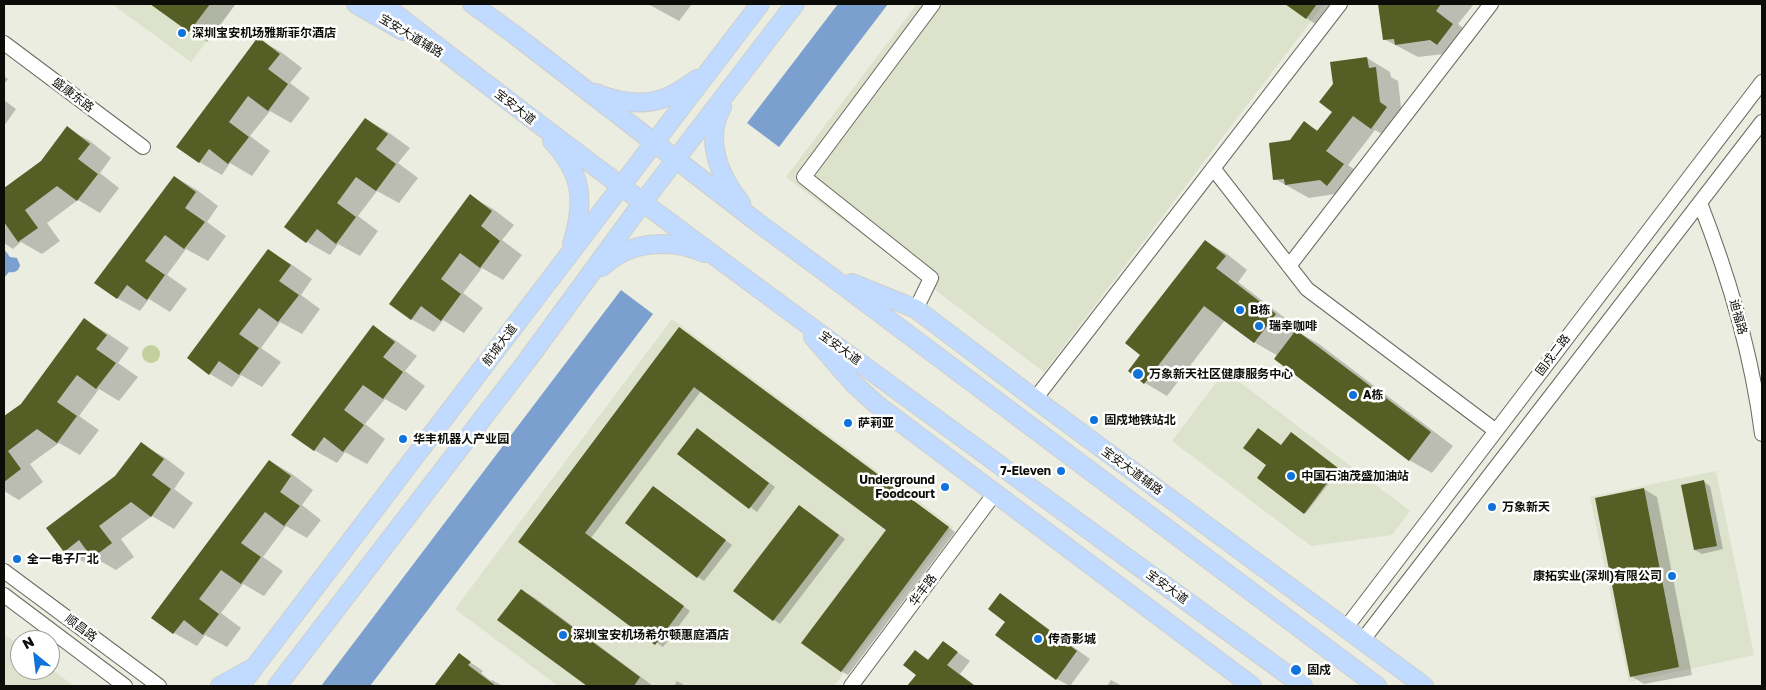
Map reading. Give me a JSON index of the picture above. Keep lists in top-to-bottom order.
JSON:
{
  "streets": {
    "main road": ["宝安大道辅路", "宝安大道", "航城大道"],
    "street": [
      "盛康东路",
      "迪福路",
      "固戍二路",
      "华丰路",
      "顺昌路"
    ]
  },
  "crossings": [
    ["宝安大道辅路", "宝安大道"],
    ["宝安大道辅路", "固戍二路"],
    ["宝安大道", "航城大道"],
    ["迪福路", "固戍二路"]
  ],
  "places": [
    "深圳宝安机场雅斯菲尔酒店",
    "B栋",
    "瑞幸咖啡",
    "万象新天社区健康服务中心",
    "A栋",
    "固戍地铁站北",
    "萨莉亚",
    "华丰机器人产业园",
    "7-Eleven",
    "中国石油茂盛加油站",
    "Underground Foodcourt",
    "万象新天",
    "全一电子厂北",
    "康拓实业(深圳)有限公司",
    "深圳宝安机场希尔顿惠庭酒店",
    "传奇影城",
    "固戍"
  ],
  "north": "top left"
}
